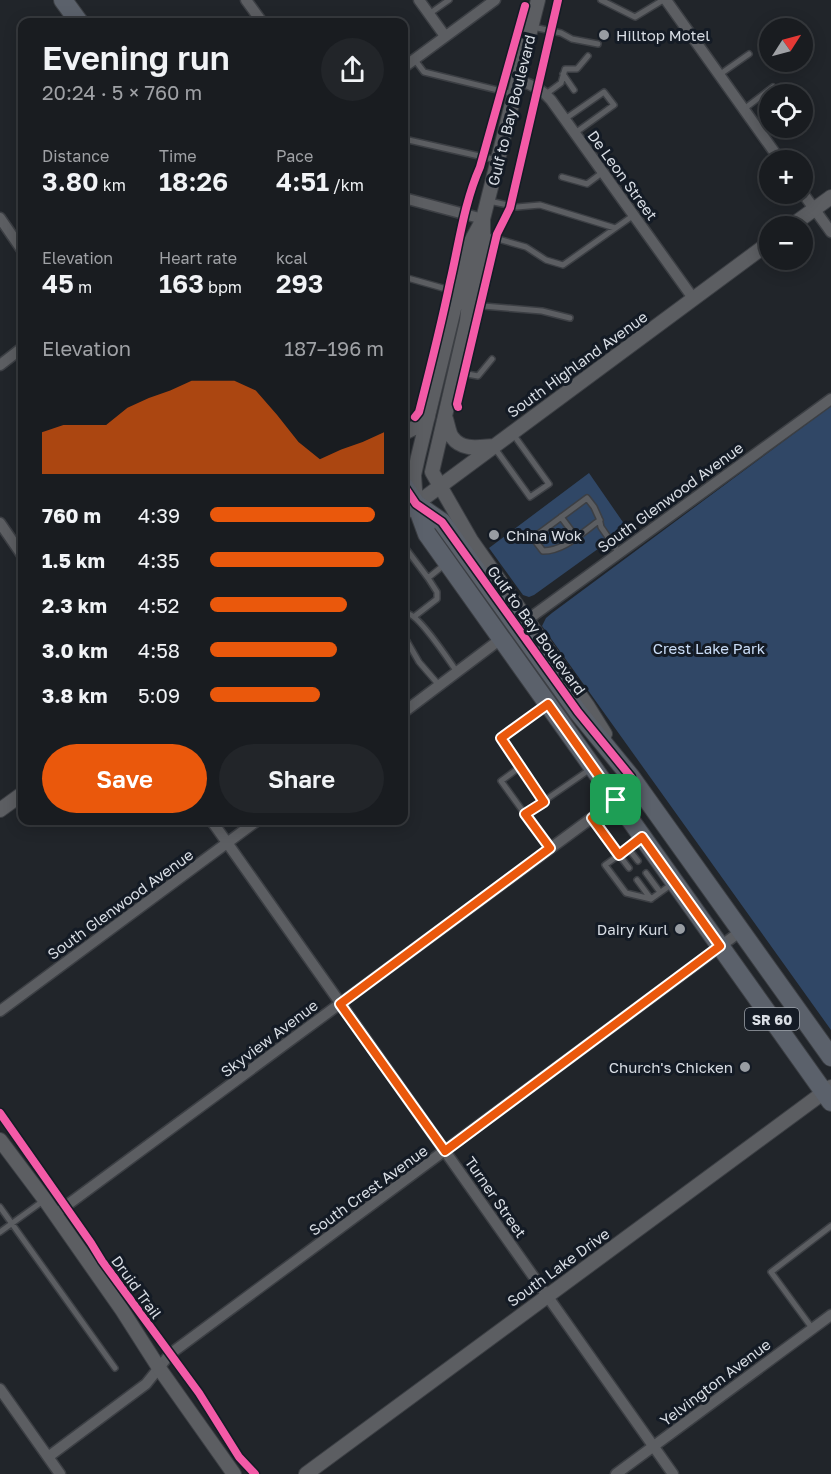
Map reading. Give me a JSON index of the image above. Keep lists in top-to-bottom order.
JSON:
{
  "streets": {
    "main road": ["Gulf to Bay Boulevard", "SR 60"],
    "street": [
      "De Leon Street",
      "South Highland Avenue",
      "South Glenwood Avenue",
      "Skyview Avenue",
      "South Crest Avenue",
      "Turner Street",
      "South Lake Drive",
      "Yelvington Avenue"
    ],
    "cycle path": ["Druid Trail"]
  },
  "crossings": [
    ["Gulf to Bay Boulevard", "De Leon Street"],
    ["Gulf to Bay Boulevard", "South Highland Avenue"],
    ["Gulf to Bay Boulevard", "South Glenwood Avenue"],
    ["Gulf to Bay Boulevard", "Skyview Avenue"],
    ["Gulf to Bay Boulevard", "South Crest Avenue"],
    ["Gulf to Bay Boulevard", "South Lake Drive"],
    ["De Leon Street", "South Highland Avenue"],
    ["South Glenwood Avenue", "Turner Street"],
    ["Skyview Avenue", "Turner Street"],
    ["South Crest Avenue", "Turner Street"],
    ["Turner Street", "South Lake Drive"],
    ["Turner Street", "Yelvington Avenue"]
  ],
  "parks": ["Crest Lake Park"],
  "places": [
    "Hilltop Motel",
    "China Wok",
    "Dairy Kurl",
    "Church's Chicken"
  ],
  "north": "top right",
  "page": {
    "map_buttons": ["+", "−"],
    "heading": ["Evening run", "20:24 · 5 × 760 m"],
    "stats": [
      ["Distance", "3.80 km"],
      ["Time", "18:26"],
      ["Pace", "4:51 /km"],
      ["Elevation", "45 m"],
      ["Heart rate", "163 bpm"],
      ["kcal", "293"]
    ],
    "chart": ["Elevation", "187–196 m"],
    "list": [
      {
        "name": "760 m",
        "note": "4:39"
      },
      {
        "name": "1.5 km",
        "note": "4:35"
      },
      {
        "name": "2.3 km",
        "note": "4:52"
      },
      {
        "name": "3.0 km",
        "note": "4:58"
      },
      {
        "name": "3.8 km",
        "note": "5:09"
      }
    ],
    "buttons": ["Save", "Share"]
  }
}
